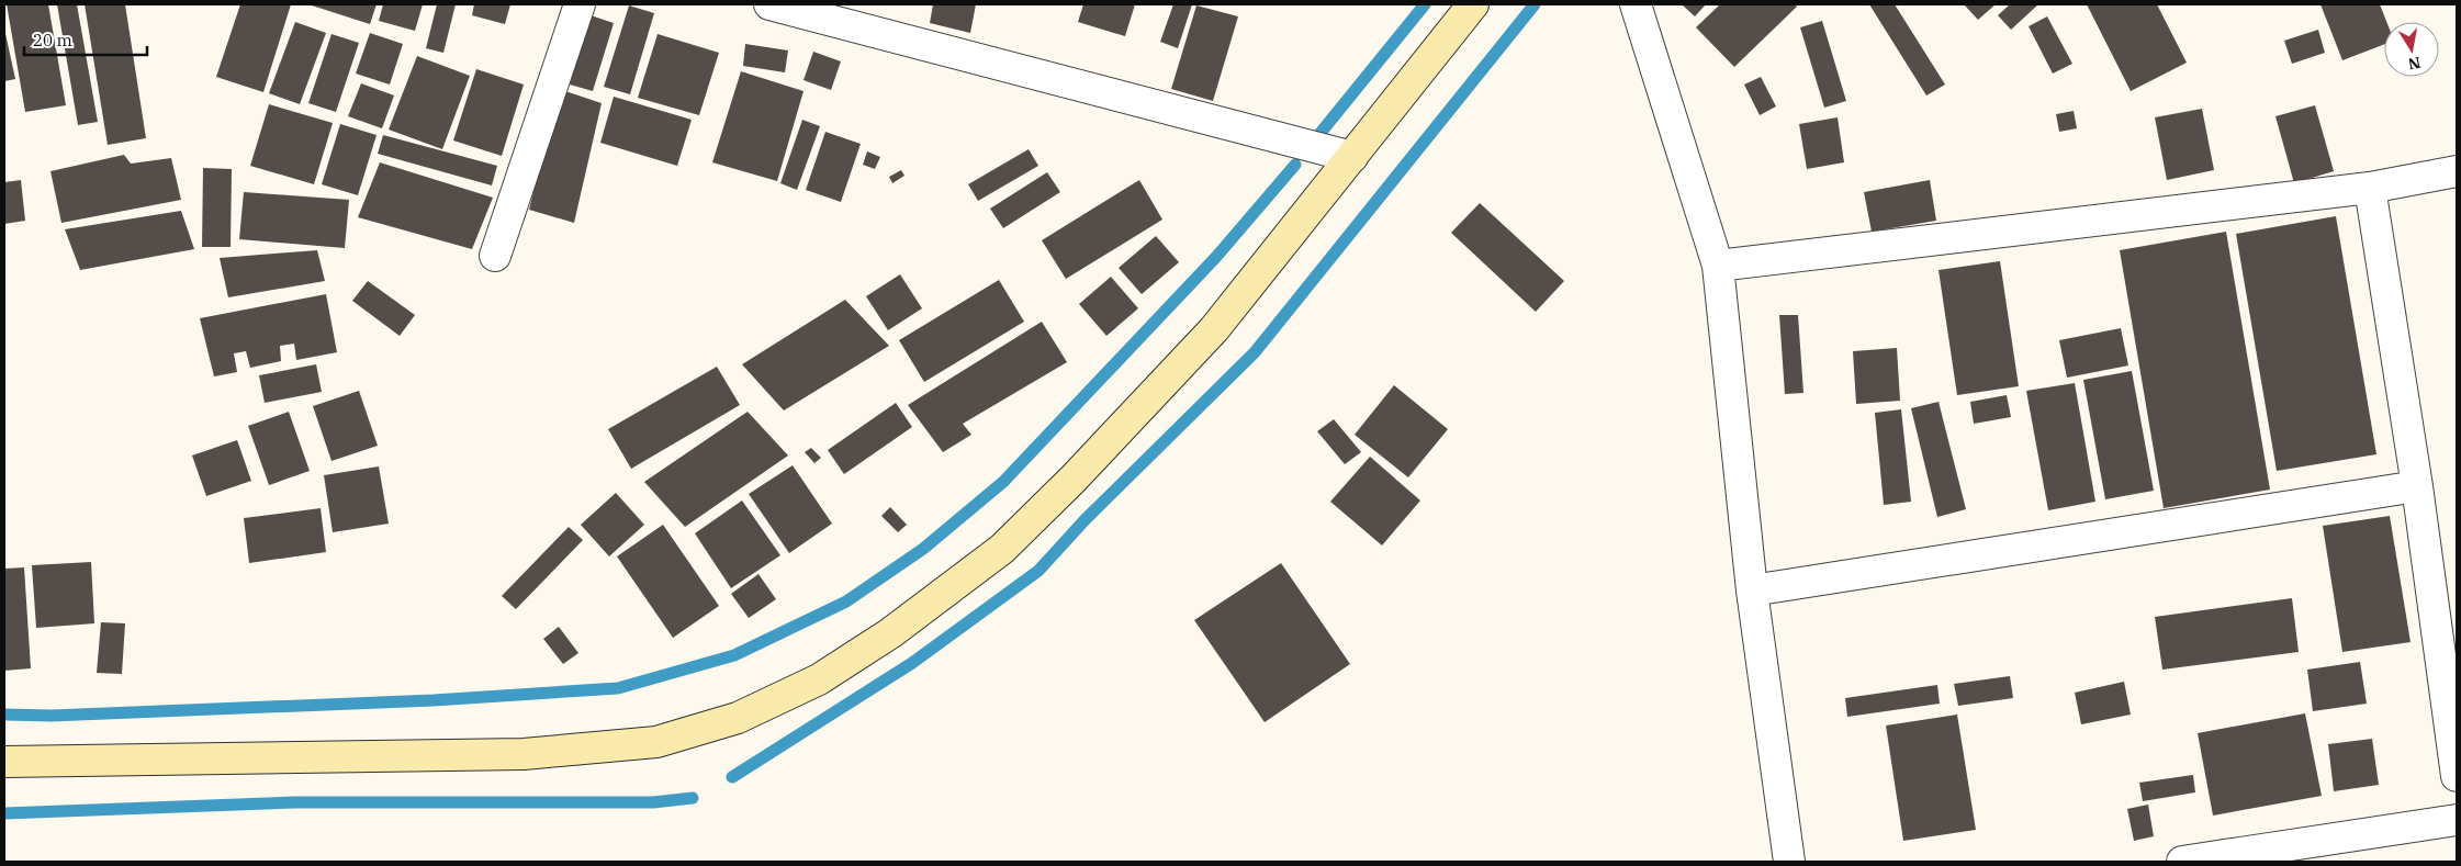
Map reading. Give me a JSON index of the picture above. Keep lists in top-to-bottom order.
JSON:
{
  "scale_bar": "20 m",
  "north": "bottom"
}
